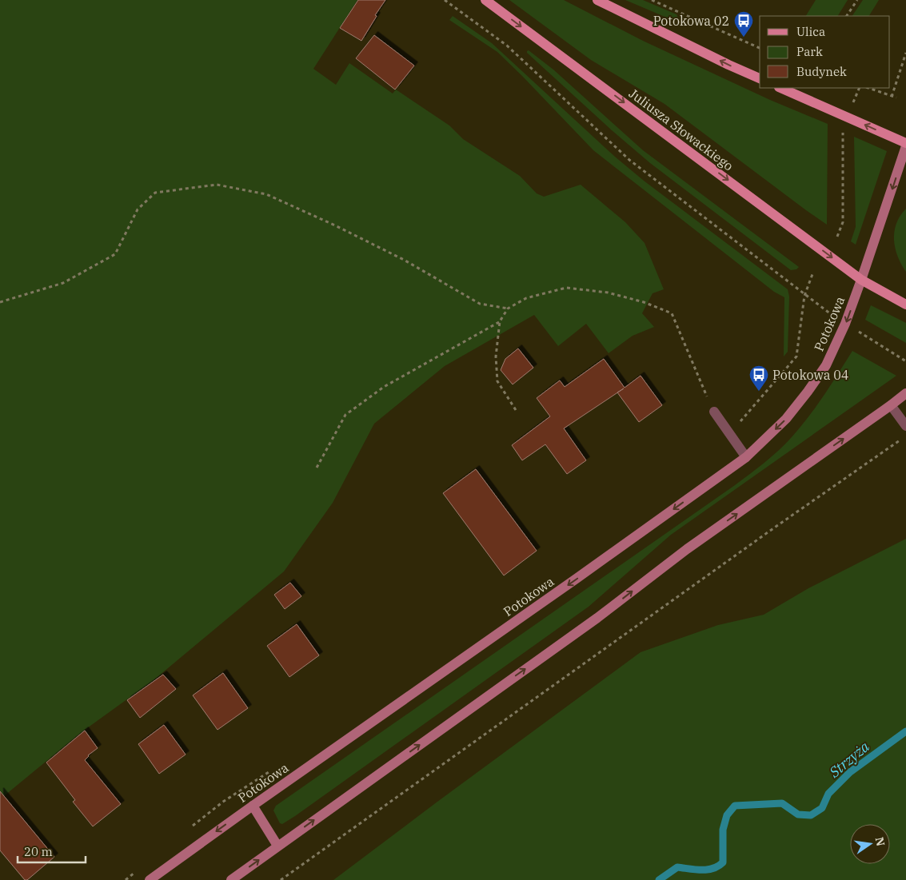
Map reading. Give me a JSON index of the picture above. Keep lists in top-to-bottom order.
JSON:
{
  "streets": {
    "main road": ["Juliusza Słowackiego", "Potokowa"]
  },
  "crossings": [
    ["Juliusza Słowackiego", "Potokowa"]
  ],
  "one_way": ["Juliusza Słowackiego"],
  "water": ["Strzyża"],
  "places": {
    "bus stop": ["Potokowa 02", "Potokowa 04"]
  },
  "legend": ["Ulica", "Park", "Budynek"],
  "scale_bar": "20 m",
  "north": "right"
}
